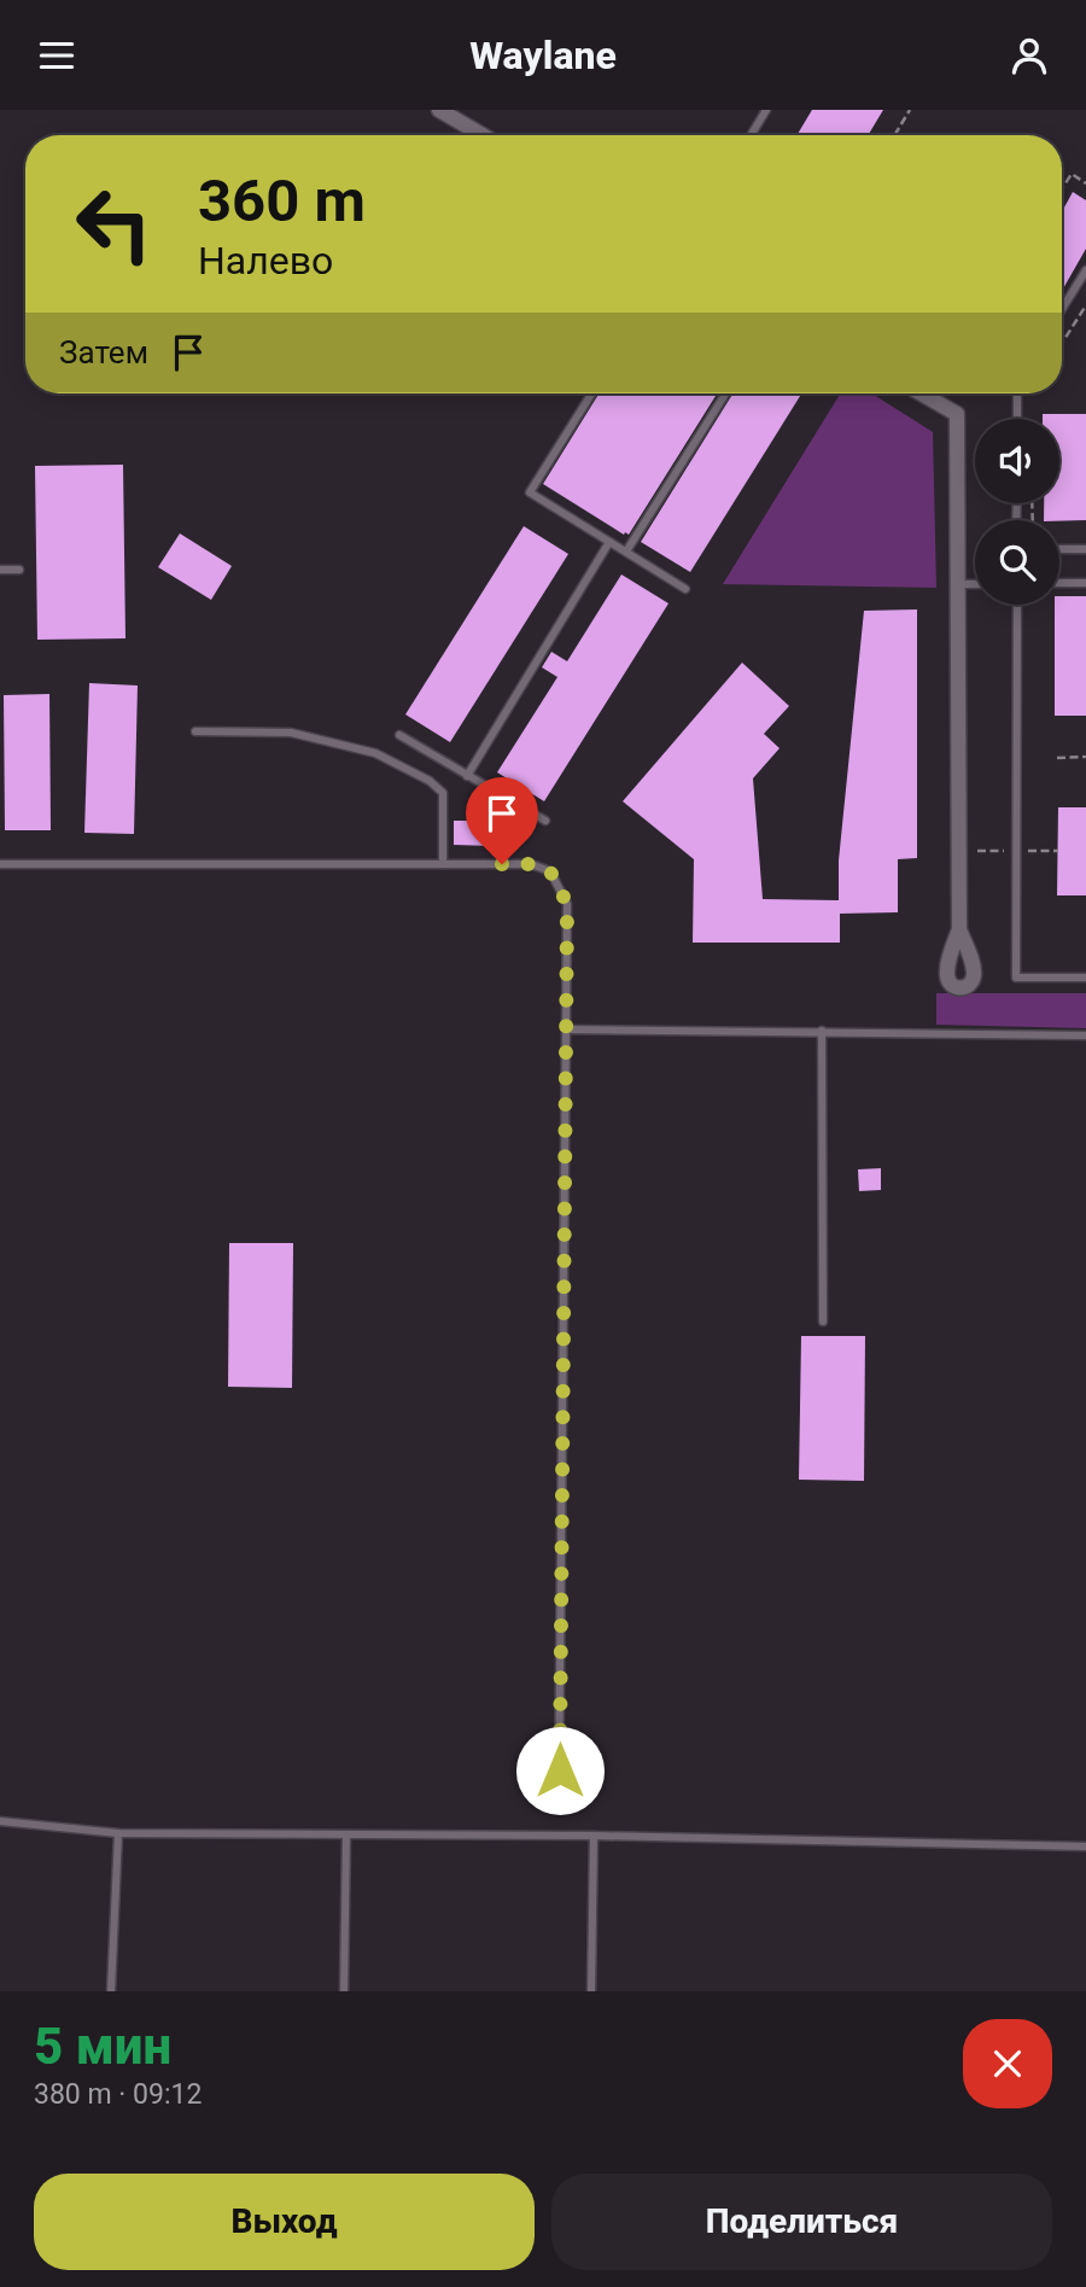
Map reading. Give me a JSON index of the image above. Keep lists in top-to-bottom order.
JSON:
{
  "page": {
    "header": "Waylane",
    "turn": ["360 m", "Налево"],
    "then": "Затем",
    "heading": ["5 мин", "380 m · 09:12"],
    "buttons": ["Выход", "Поделиться"]
  }
}
